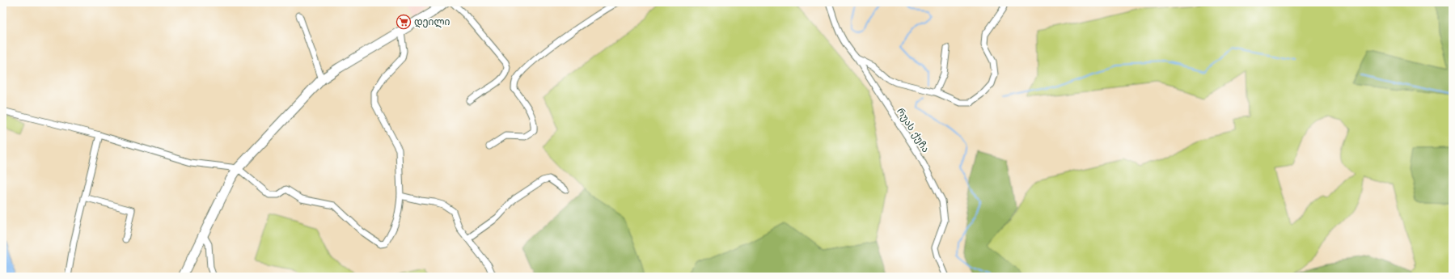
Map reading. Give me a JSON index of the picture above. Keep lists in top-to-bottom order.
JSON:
{
  "streets": {
    "street": ["რუას ქუჩა"]
  },
  "places": {
    "supermarket": ["დეილი"]
  }
}
